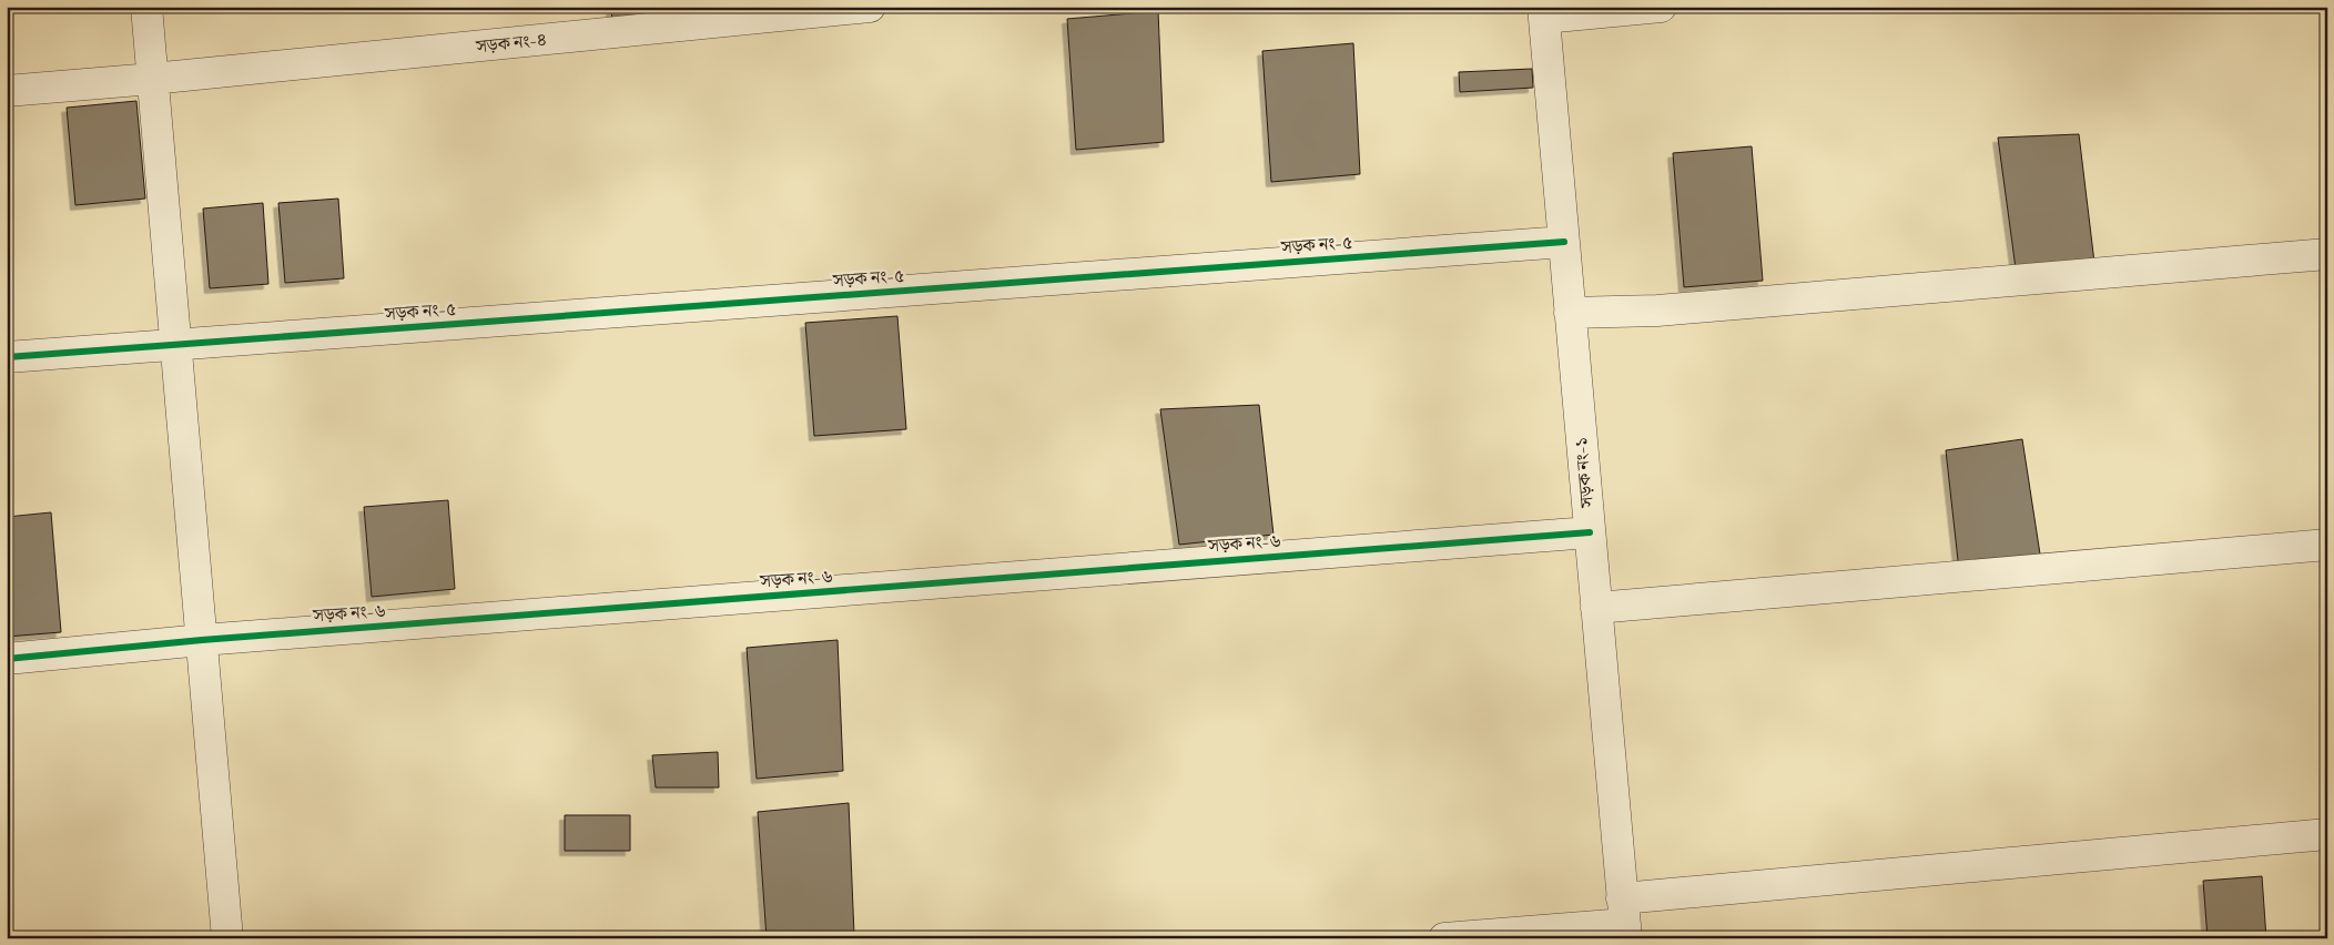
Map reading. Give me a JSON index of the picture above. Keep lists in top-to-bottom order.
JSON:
{
  "streets": {
    "street": [
      "সড়ক নং-৪",
      "সড়ক নং-৫",
      "সড়ক নং-১",
      "সড়ক নং-৬"
    ]
  },
  "crossings": [
    ["সড়ক নং-৫", "সড়ক নং-১"],
    ["সড়ক নং-১", "সড়ক নং-৬"]
  ]
}
